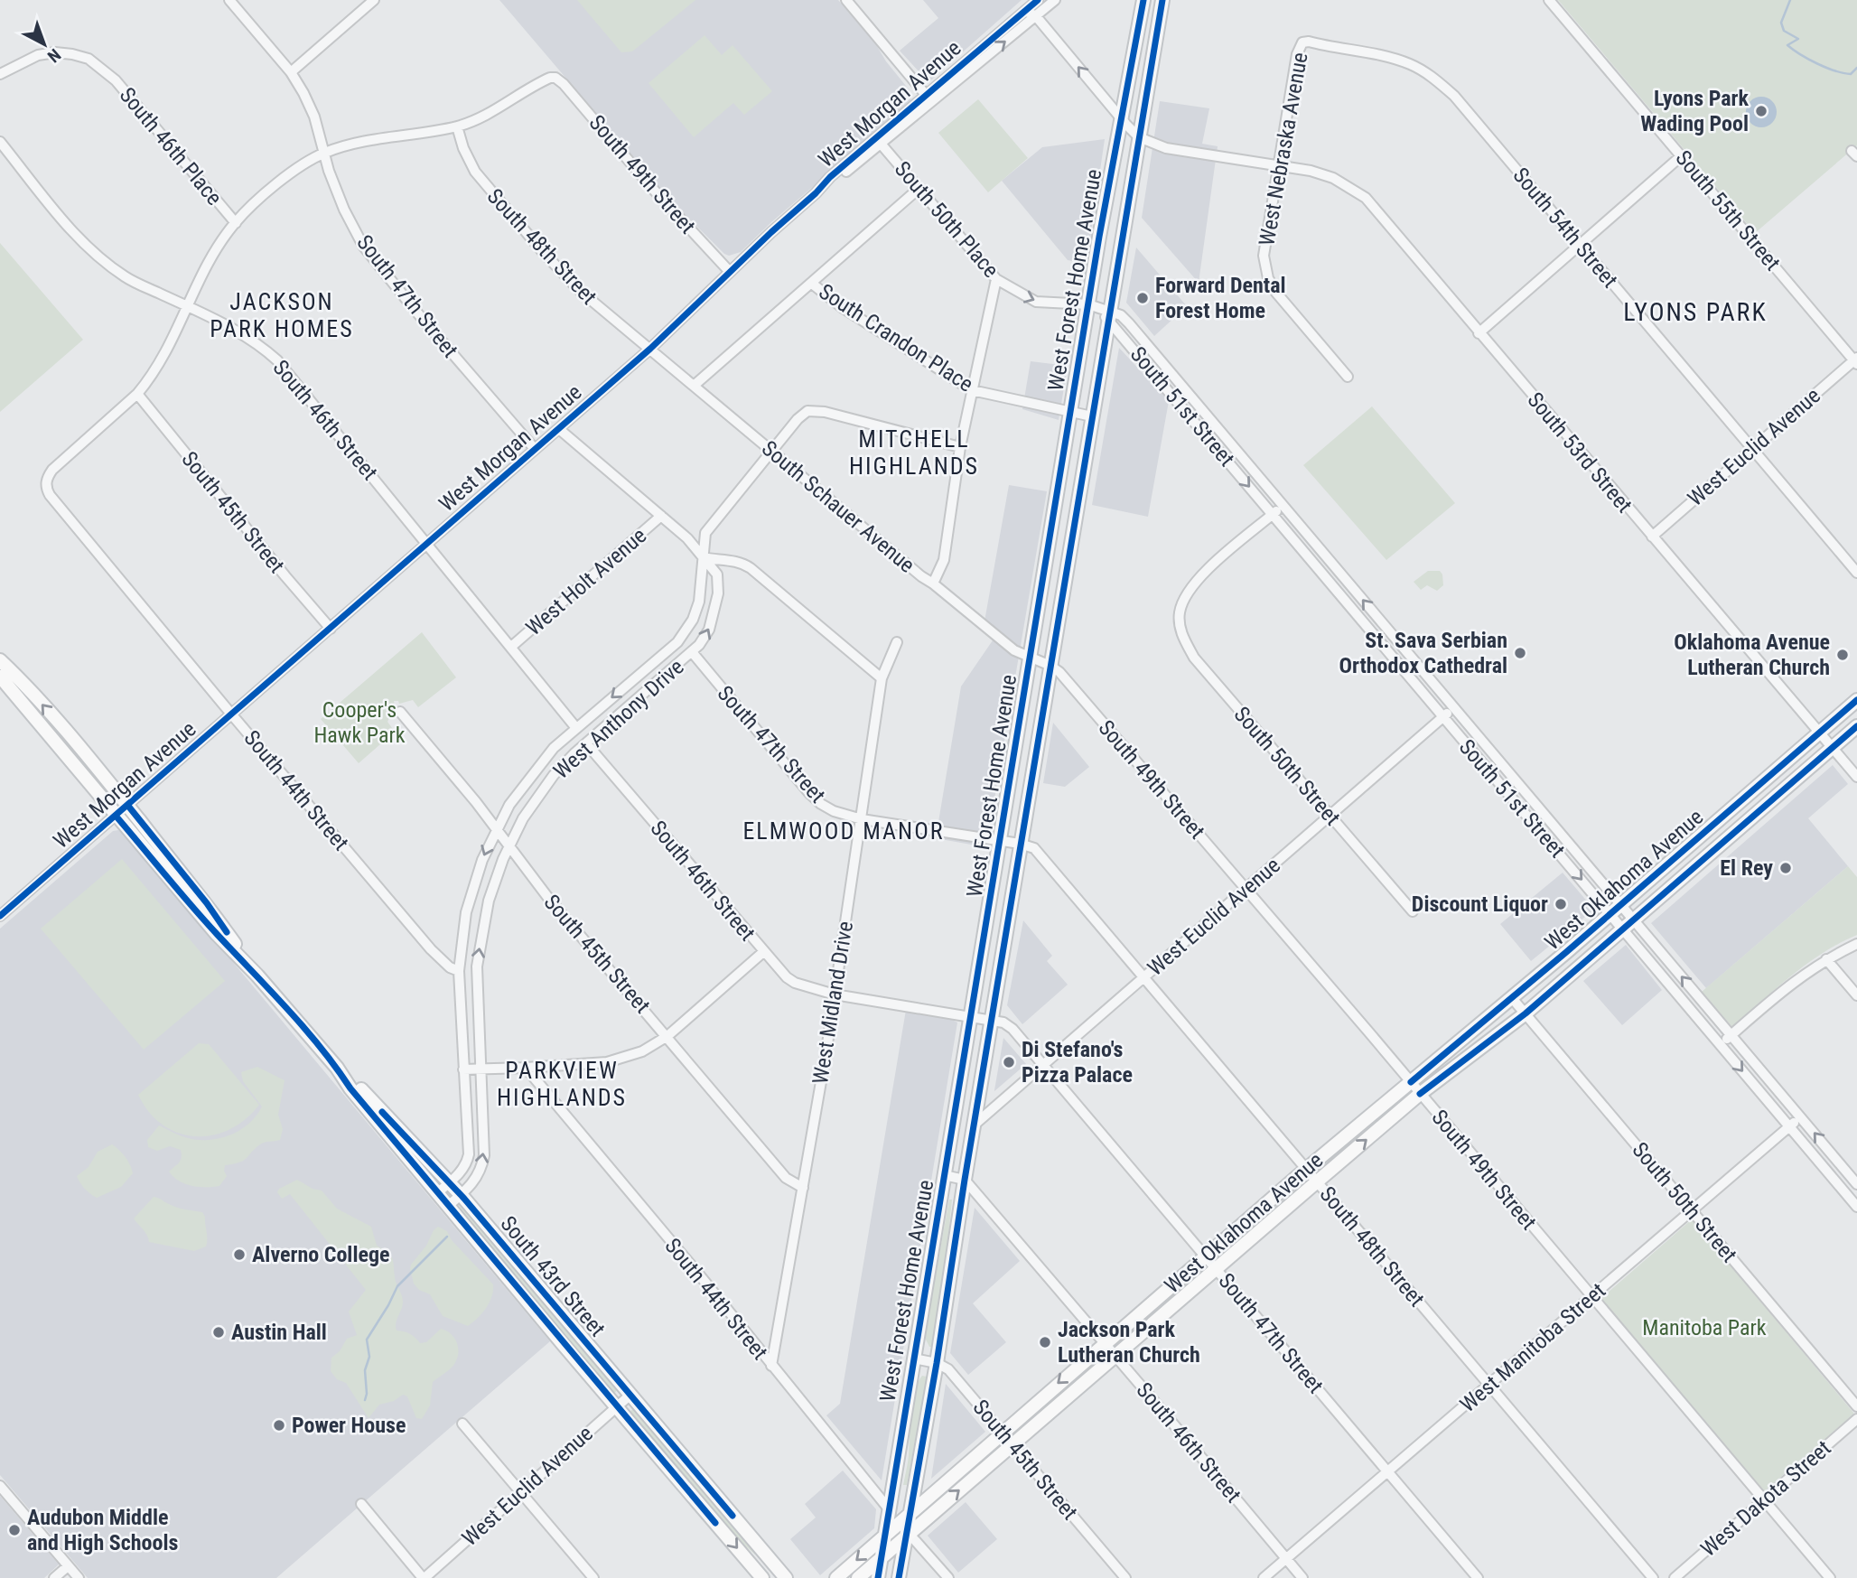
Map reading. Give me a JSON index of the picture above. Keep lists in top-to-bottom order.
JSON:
{
  "streets": {
    "main road": ["West Forest Home Avenue", "West Oklahoma Avenue", "South 43rd Street"],
    "street": [
      "West Morgan Avenue",
      "South 46th Place",
      "West Nebraska Avenue",
      "South 49th Street",
      "South 55th Street",
      "South 50th Place",
      "South 54th Street",
      "South 48th Street",
      "South 47th Street",
      "South Crandon Place",
      "South 51st Street",
      "South 46th Street",
      "West Euclid Avenue",
      "South 53rd Street",
      "South Schauer Avenue",
      "South 45th Street",
      "West Holt Avenue",
      "West Anthony Drive",
      "South 50th Street",
      "South 44th Street",
      "West Midland Drive",
      "West Manitoba Street",
      "West Dakota Street"
    ]
  },
  "crossings": [
    ["West Morgan Avenue", "South 49th Street"],
    ["West Morgan Avenue", "South 50th Place"],
    ["West Morgan Avenue", "South 48th Street"],
    ["West Morgan Avenue", "South 47th Street"],
    ["West Morgan Avenue", "South 46th Street"],
    ["West Morgan Avenue", "South Schauer Avenue"],
    ["West Morgan Avenue", "South 45th Street"],
    ["West Morgan Avenue", "South 44th Street"],
    ["West Morgan Avenue", "South 43rd Street"],
    ["West Nebraska Avenue", "South 54th Street"],
    ["West Nebraska Avenue", "South 53rd Street"],
    ["South 49th Street", "South 48th Street"],
    ["South 49th Street", "West Forest Home Avenue"],
    ["South 49th Street", "West Euclid Avenue"],
    ["South 49th Street", "South Schauer Avenue"],
    ["South 49th Street", "West Oklahoma Avenue"],
    ["South 49th Street", "West Manitoba Street"],
    ["South 49th Street", "West Dakota Street"],
    ["South 55th Street", "West Euclid Avenue"],
    ["South 50th Place", "West Forest Home Avenue"],
    ["South 50th Place", "South 51st Street"],
    ["South 54th Street", "West Euclid Avenue"],
    ["South 48th Street", "West Forest Home Avenue"],
    ["South 48th Street", "South 47th Street"],
    ["South 48th Street", "West Euclid Avenue"],
    ["South 48th Street", "South Schauer Avenue"],
    ["South 48th Street", "West Oklahoma Avenue"],
    ["South 48th Street", "West Manitoba Street"],
    ["West Forest Home Avenue", "South 47th Street"],
    ["West Forest Home Avenue", "South Crandon Place"],
    ["West Forest Home Avenue", "South 51st Street"],
    ["West Forest Home Avenue", "South 46th Street"],
    ["West Forest Home Avenue", "West Euclid Avenue"],
    ["West Forest Home Avenue", "South 53rd Street"],
    ["West Forest Home Avenue", "South Schauer Avenue"],
    ["West Forest Home Avenue", "South 45th Street"],
    ["West Forest Home Avenue", "South 44th Street"],
    ["West Forest Home Avenue", "West Oklahoma Avenue"],
    ["South 47th Street", "South 46th Street"],
    ["South 47th Street", "West Euclid Avenue"],
    ["South 47th Street", "West Anthony Drive"],
    ["South 47th Street", "West Oklahoma Avenue"],
    ["South 47th Street", "West Midland Drive"],
    ["South 47th Street", "West Manitoba Street"],
    ["South 51st Street", "West Euclid Avenue"],
    ["South 51st Street", "South 50th Street"],
    ["South 51st Street", "West Oklahoma Avenue"],
    ["South 51st Street", "West Manitoba Street"],
    ["South 46th Street", "West Holt Avenue"],
    ["South 46th Street", "West Anthony Drive"],
    ["South 46th Street", "West Oklahoma Avenue"],
    ["South 46th Street", "West Midland Drive"],
    ["South 46th Street", "West Manitoba Street"],
    ["West Euclid Avenue", "South 53rd Street"],
    ["West Euclid Avenue", "South 50th Street"],
    ["West Euclid Avenue", "South 43rd Street"],
    ["South 53rd Street", "West Oklahoma Avenue"],
    ["South Schauer Avenue", "West Anthony Drive"],
    ["South 45th Street", "West Anthony Drive"],
    ["South 45th Street", "South 44th Street"],
    ["South 45th Street", "West Oklahoma Avenue"],
    ["South 45th Street", "West Midland Drive"],
    ["West Anthony Drive", "South 44th Street"],
    ["West Anthony Drive", "South 43rd Street"],
    ["South 50th Street", "West Oklahoma Avenue"],
    ["South 50th Street", "West Manitoba Street"],
    ["South 44th Street", "West Oklahoma Avenue"],
    ["South 44th Street", "West Midland Drive"]
  ],
  "districts": [
    "JACKSON PARK HOMES",
    "LYONS PARK",
    "MITCHELL HIGHLANDS",
    "ELMWOOD MANOR",
    "PARKVIEW HIGHLANDS"
  ],
  "parks": ["Cooper's Hawk Park", "Manitoba Park"],
  "places": [
    "Lyons Park Wading Pool",
    "Forward Dental Forest Home",
    "St. Sava Serbian Orthodox Cathedral",
    "Oklahoma Avenue Lutheran Church",
    "El Rey",
    "Discount Liquor",
    "Di Stefano's Pizza Palace",
    "Alverno College",
    "Austin Hall",
    "Jackson Park Lutheran Church",
    "Power House",
    "Audubon Middle and High Schools"
  ],
  "north": "bottom right"
}
